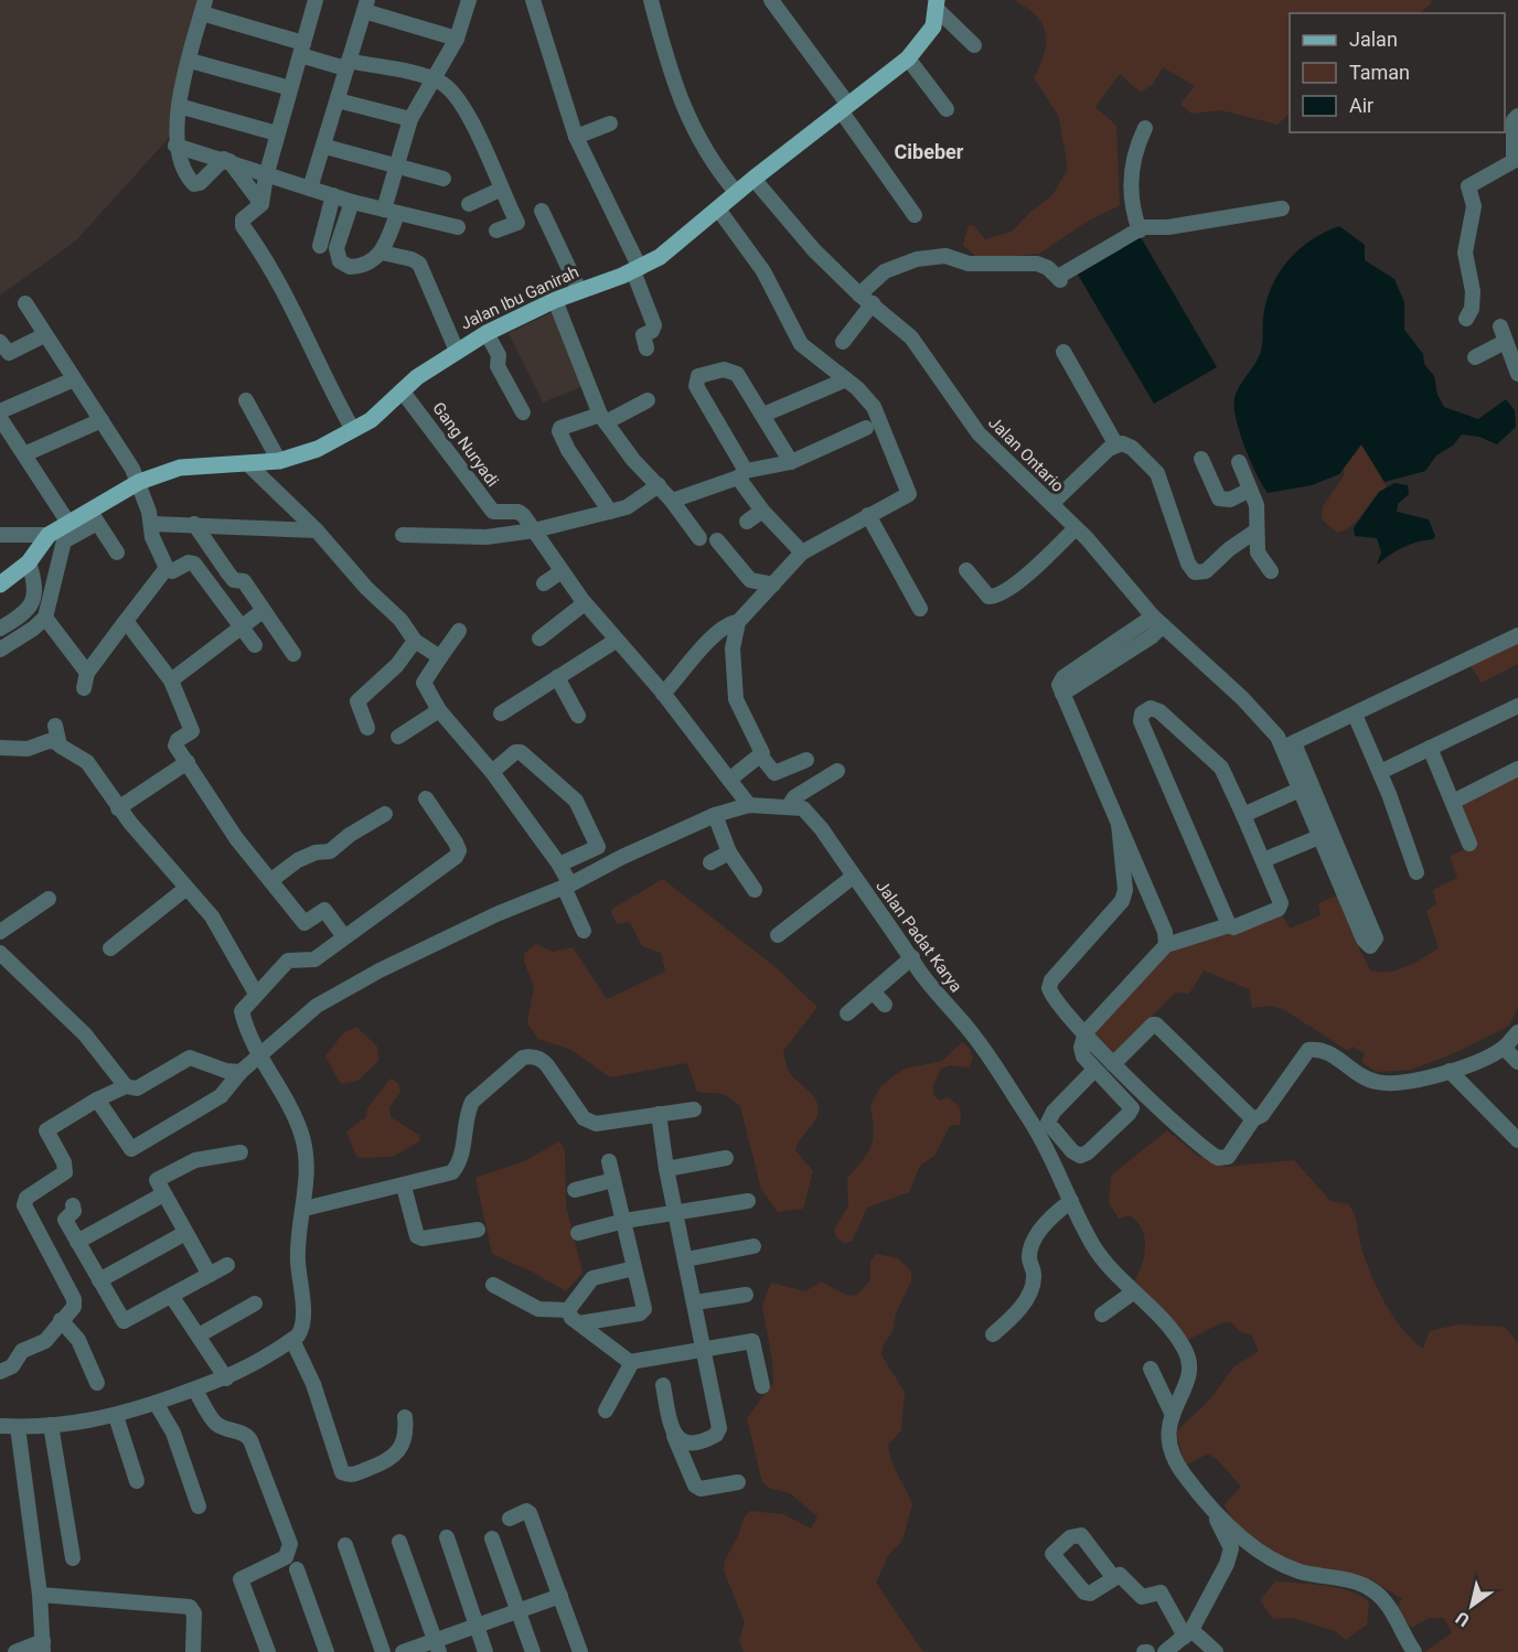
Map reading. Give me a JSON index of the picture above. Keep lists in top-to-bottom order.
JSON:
{
  "streets": {
    "main road": ["Jalan Ibu Ganirah"],
    "street": ["Gang Nuryadi", "Jalan Ontario", "Jalan Padat Karya"]
  },
  "crossings": [
    ["Jalan Ibu Ganirah", "Gang Nuryadi"],
    ["Jalan Ibu Ganirah", "Jalan Ontario"]
  ],
  "districts": ["Cibeber"],
  "legend": ["Jalan", "Taman", "Air"],
  "north": "bottom left"
}
